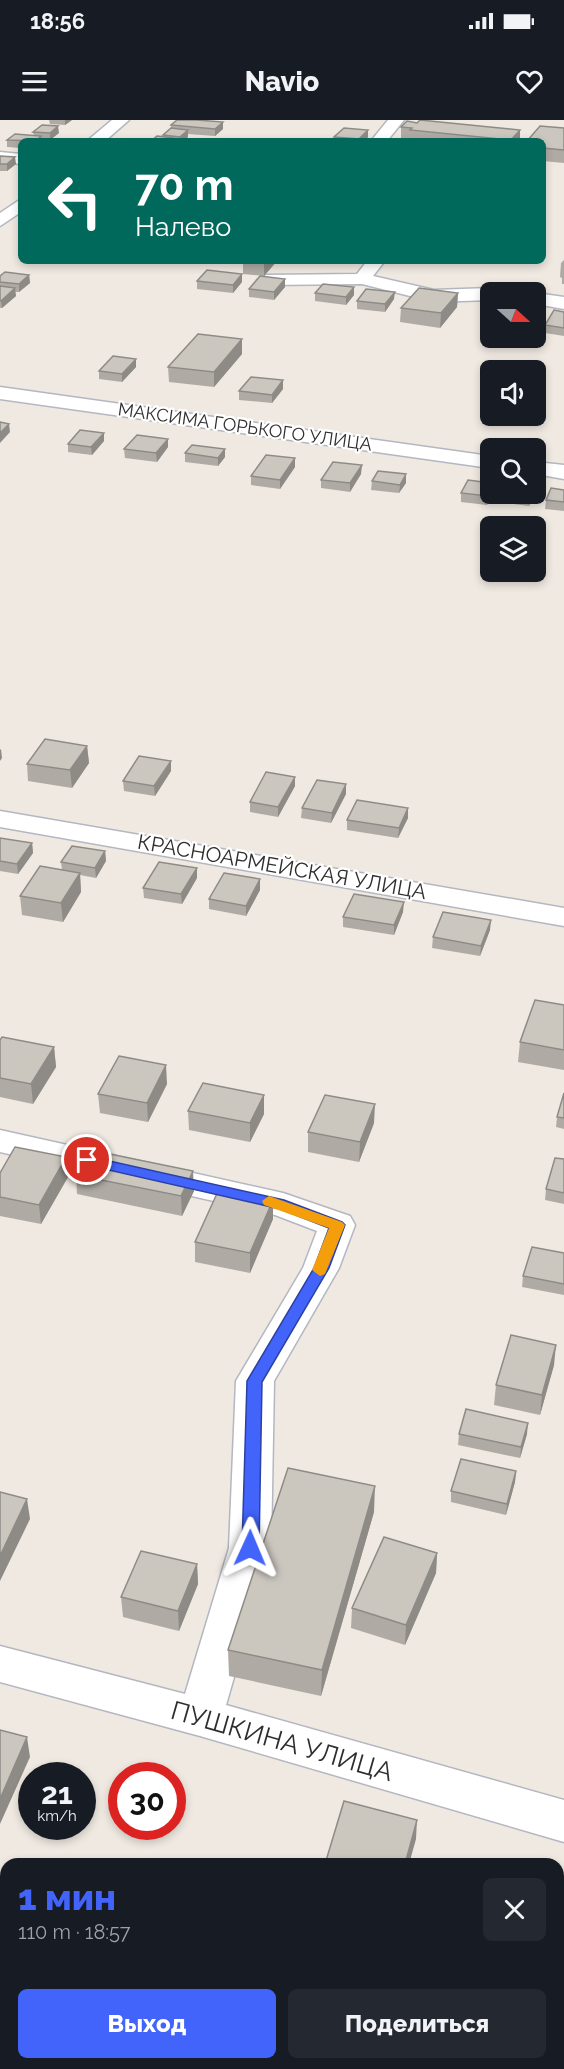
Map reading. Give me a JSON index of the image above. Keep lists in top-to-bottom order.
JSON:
{
  "streets": {
    "street": ["МАКСИМА ГОРЬКОГО УЛИЦА", "КРАСНОАРМЕЙСКАЯ УЛИЦА", "ПУШКИНА УЛИЦА"]
  },
  "north": "right",
  "page": {
    "status": "18:56",
    "header": "Navio",
    "turn": ["70 m", "Налево"],
    "speed": "21 km/h",
    "limit": "30",
    "heading": ["1 мин", "110 m · 18:57"],
    "buttons": ["Выход", "Поделиться"]
  }
}
